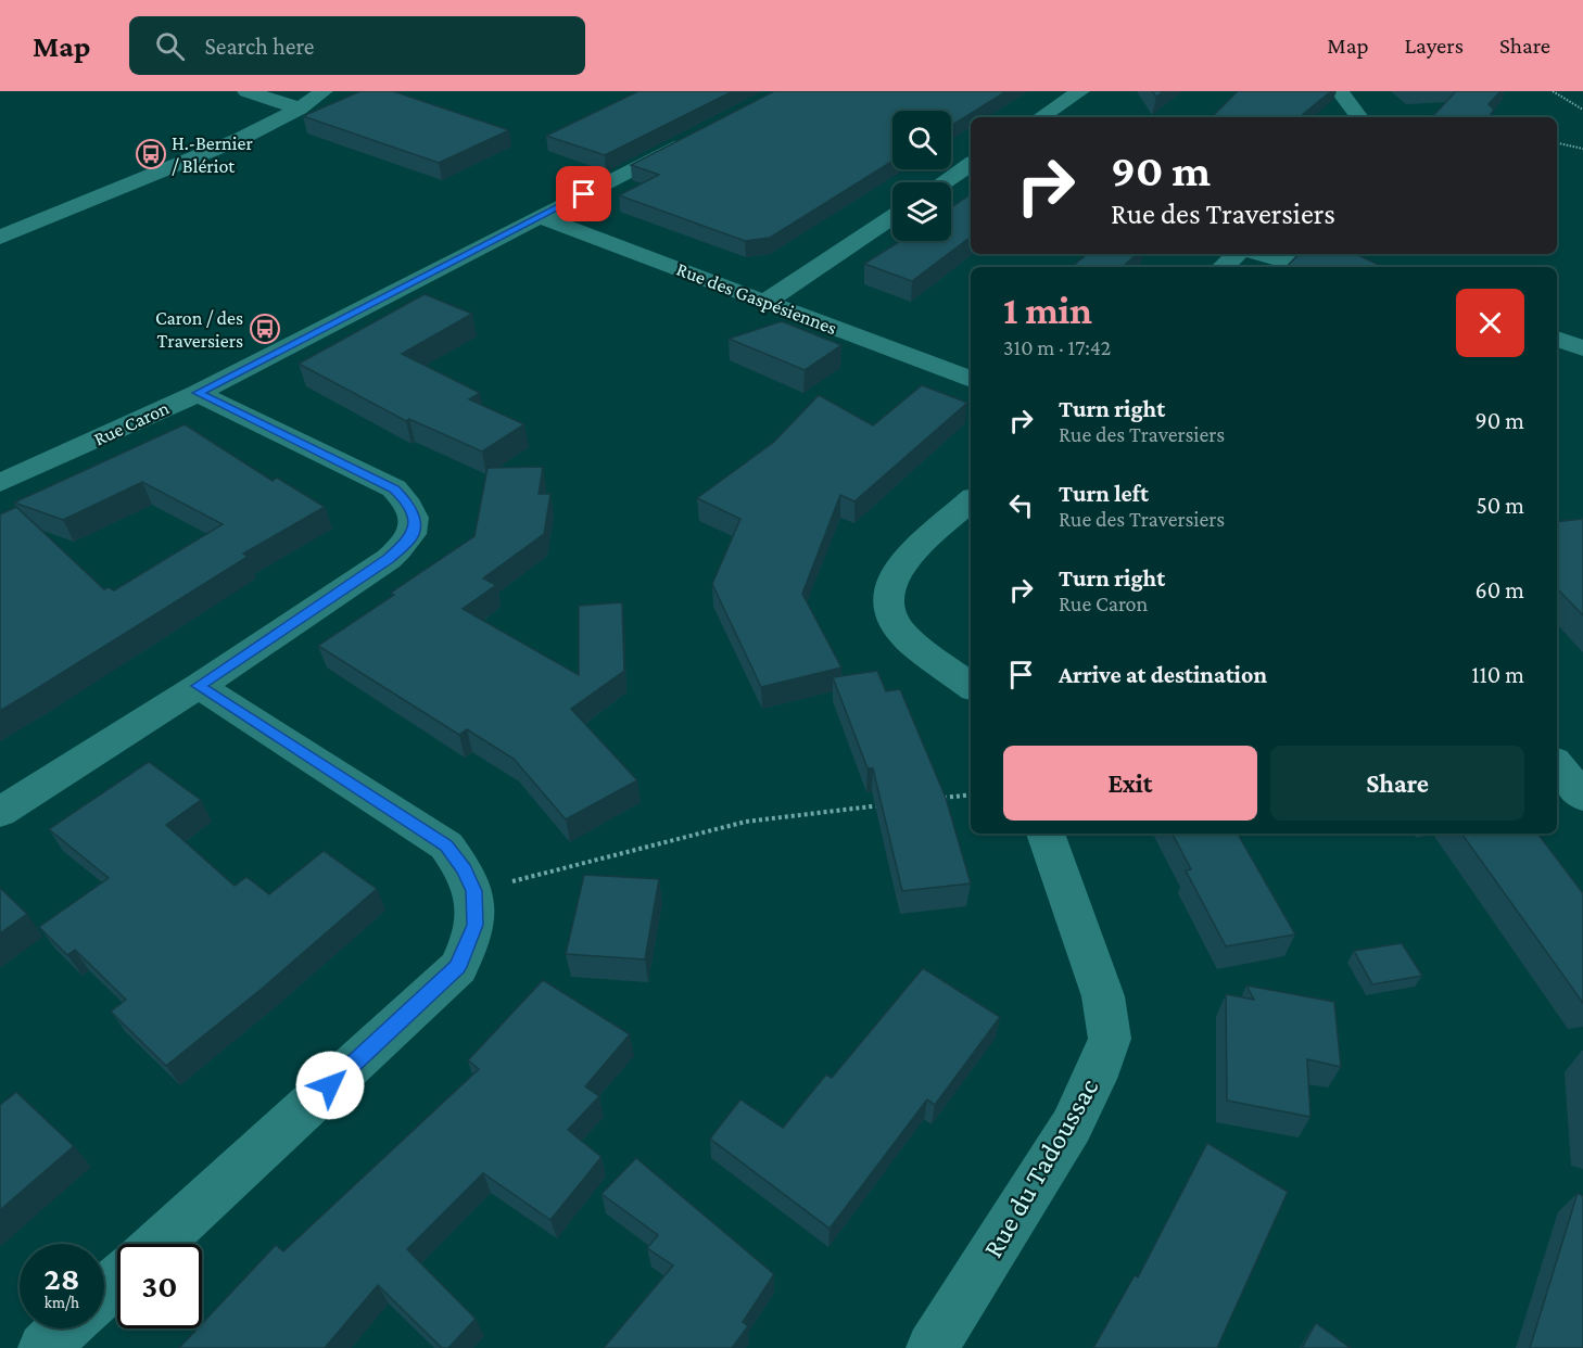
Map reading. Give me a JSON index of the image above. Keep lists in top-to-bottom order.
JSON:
{
  "streets": {
    "street": ["Rue des Gaspésiennes", "Rue Caron", "Rue du Tadoussac"]
  },
  "crossings": [
    ["Rue des Gaspésiennes", "Rue Caron"]
  ],
  "places": {
    "bus stop": ["H.-Bernier / Blériot", "Caron / des Traversiers"]
  },
  "page": {
    "header": "Map",
    "search": "Search here",
    "nav": ["Map", "Layers", "Share"],
    "turn": ["90 m", "Rue des Traversiers"],
    "heading": ["1 min", "310 m · 17:42"],
    "list": [
      {
        "name": "Turn right",
        "note": "Rue des Traversiers",
        "value": "90 m"
      },
      {
        "name": "Turn left",
        "note": "Rue des Traversiers",
        "value": "50 m"
      },
      {
        "name": "Turn right",
        "note": "Rue Caron",
        "value": "60 m"
      },
      {
        "name": "Arrive at destination",
        "value": "110 m"
      }
    ],
    "buttons": ["Exit", "Share"],
    "speed": "28 km/h",
    "limit": "30"
  }
}
